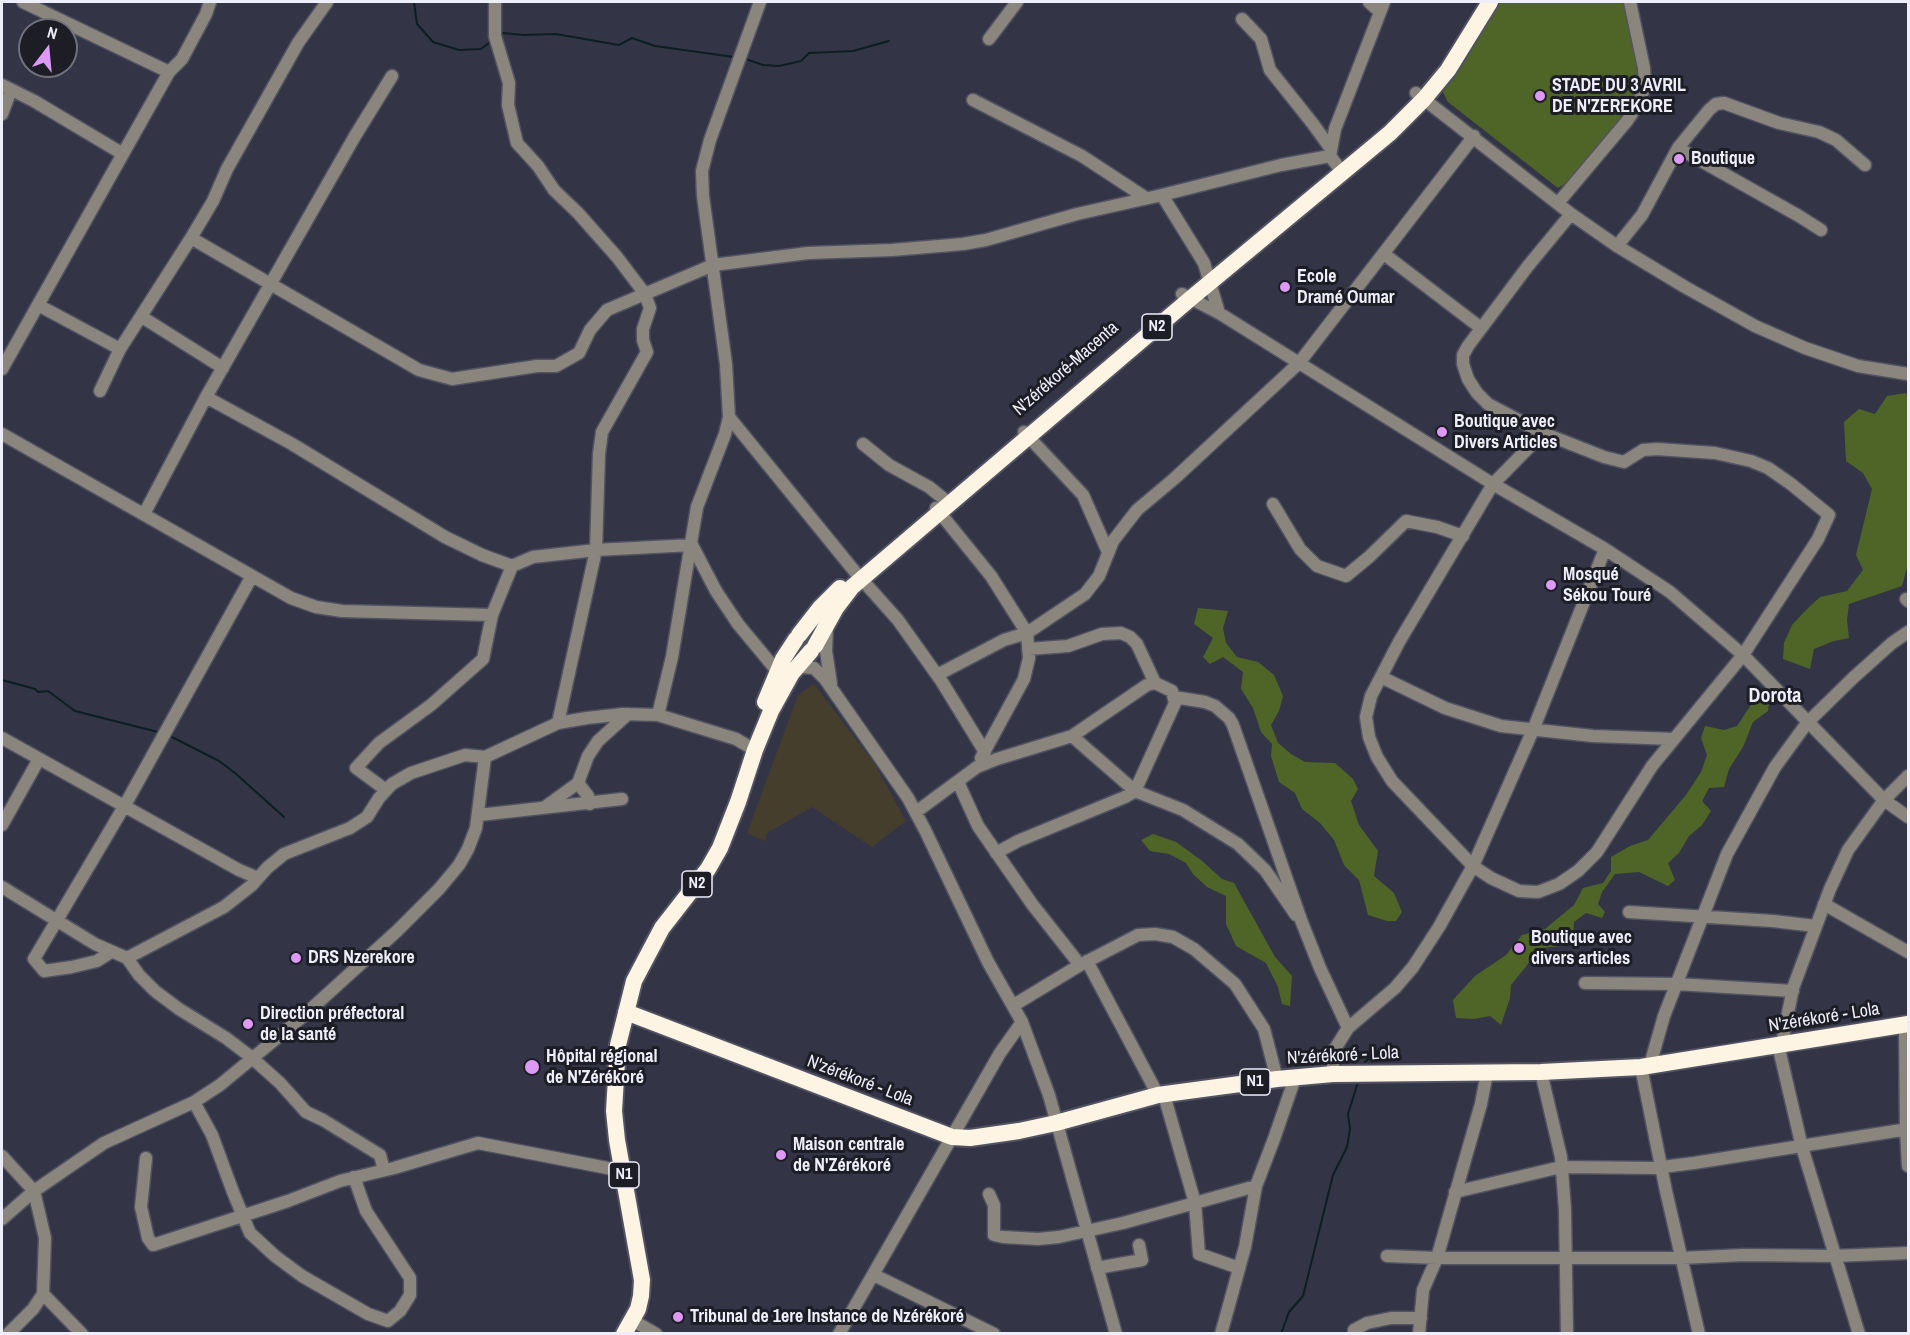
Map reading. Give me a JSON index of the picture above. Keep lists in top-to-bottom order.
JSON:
{
  "streets": {
    "highway": ["N2", "N'zérékoré - Lola", "N1"]
  },
  "crossings": [
    ["N2", "N'zérékoré - Lola"],
    ["N2", "N1"],
    ["N'zérékoré - Lola", "N1"]
  ],
  "districts": ["Dorota"],
  "places": [
    "STADE DU 3 AVRIL DE N'ZEREKORE",
    "Boutique",
    "Ecole Dramé Oumar",
    "Boutique avec Divers Articles",
    "Mosqué Sékou Touré",
    "Boutique avec divers articles",
    "DRS Nzerekore",
    "Direction préfectoral de la santé",
    "Hôpital régional de N'Zérékoré",
    "Maison centrale de N'Zérékoré",
    "Tribunal de 1ere Instance de Nzérékoré"
  ],
  "north": "top"
}
